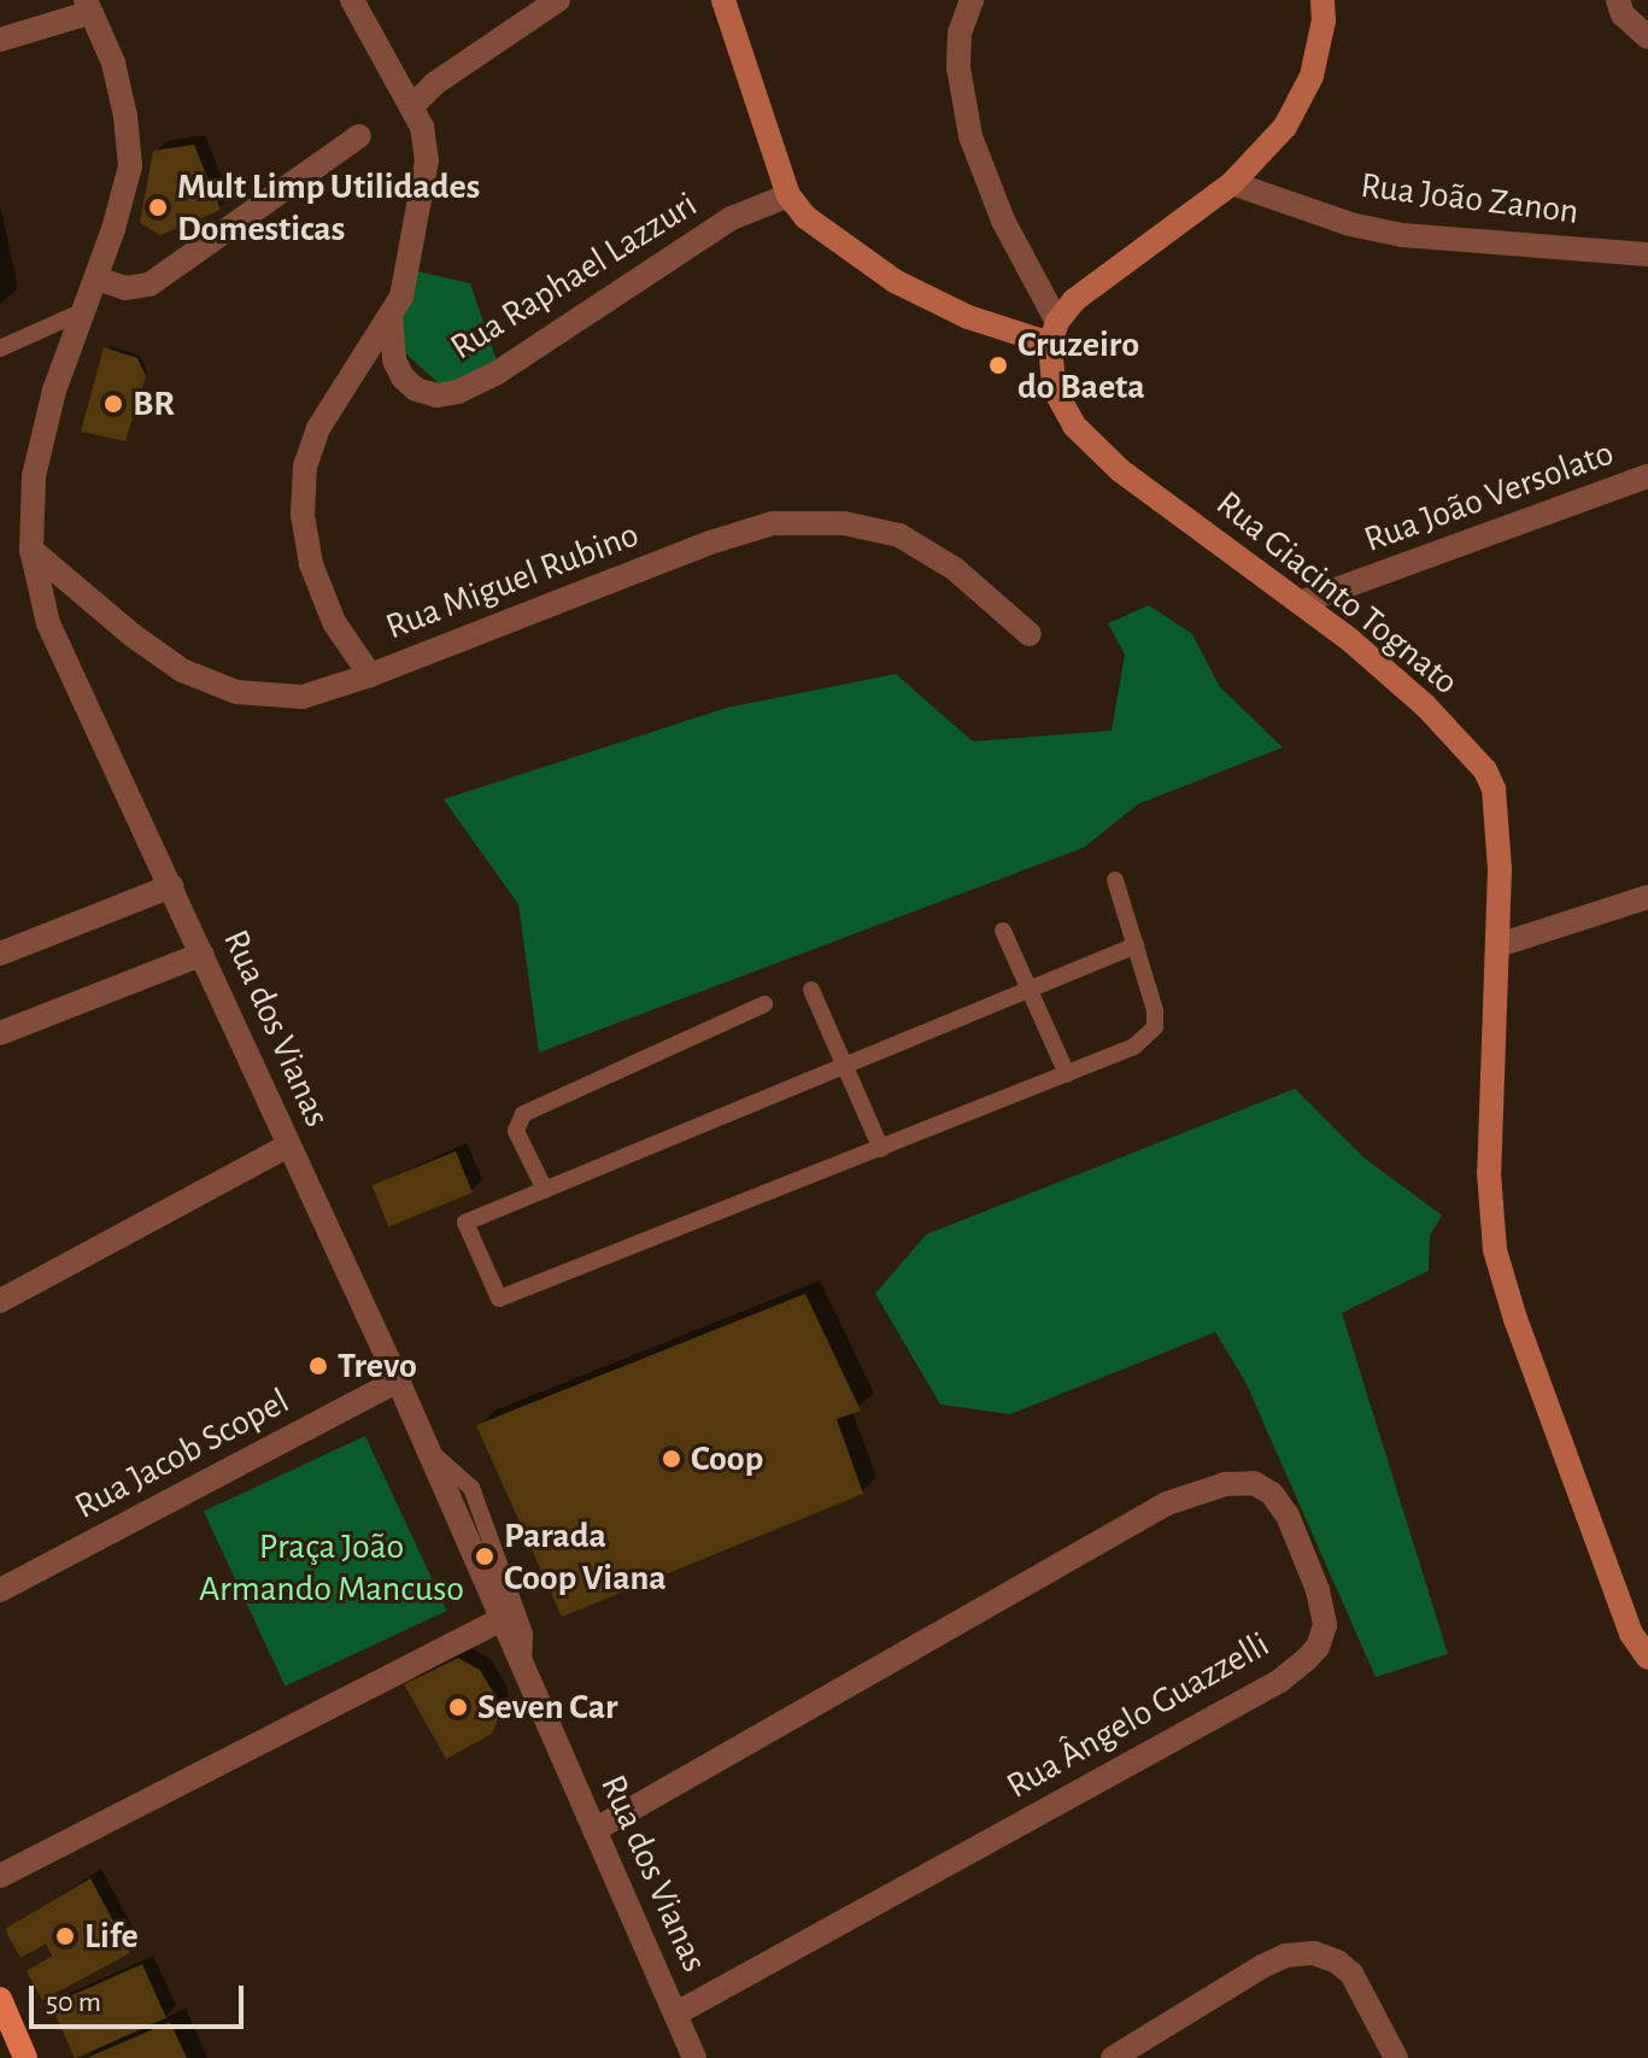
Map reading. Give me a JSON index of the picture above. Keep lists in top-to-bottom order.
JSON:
{
  "streets": {
    "main road": ["Rua Giacinto Tognato"],
    "street": [
      "Rua João Zanon",
      "Rua Raphael Lazzuri",
      "Rua João Versolato",
      "Rua Miguel Rubino",
      "Rua dos Vianas",
      "Rua Jacob Scopel",
      "Rua Ângelo Guazzelli"
    ]
  },
  "crossings": [
    ["Rua João Versolato", "Rua Giacinto Tognato"],
    ["Rua Miguel Rubino", "Rua dos Vianas"],
    ["Rua dos Vianas", "Rua Jacob Scopel"],
    ["Rua dos Vianas", "Rua Ângelo Guazzelli"]
  ],
  "parks": ["Praça João Armando Mancuso"],
  "places": [
    "Mult Limp Utilidades Domesticas",
    "Cruzeiro do Baeta",
    "BR",
    "Trevo",
    "Coop",
    "Parada Coop Viana",
    "Seven Car",
    "Life"
  ],
  "scale_bar": "50 m"
}
